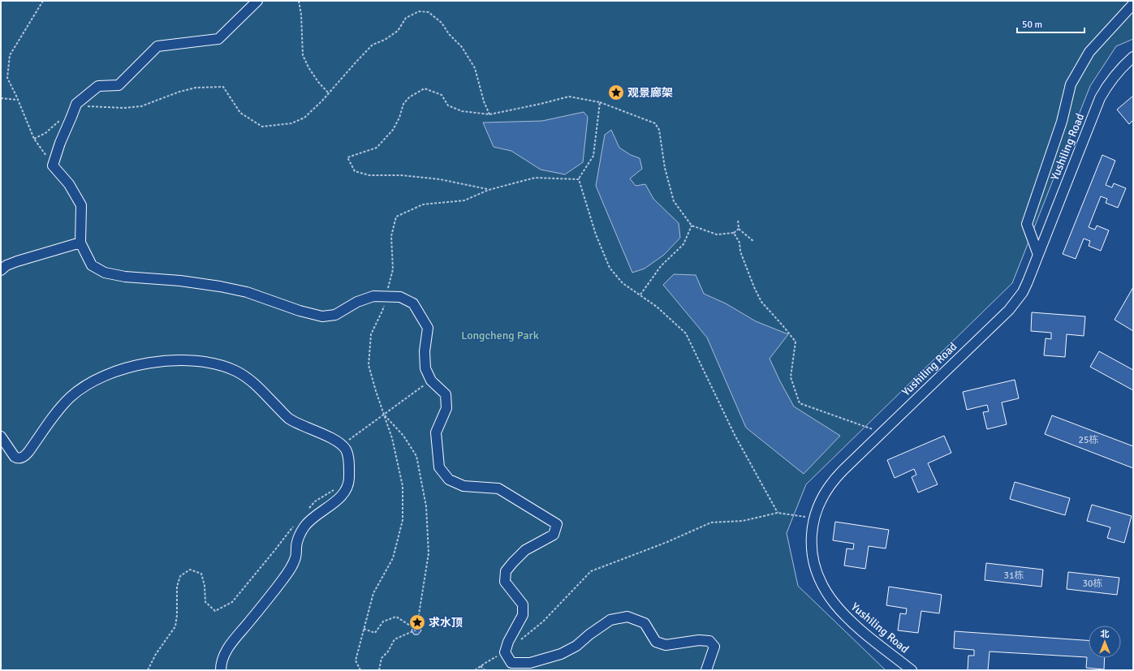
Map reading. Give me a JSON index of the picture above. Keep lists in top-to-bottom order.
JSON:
{
  "streets": {
    "street": ["Yushiling Road"]
  },
  "parks": ["Longcheng Park"],
  "places": {
    "place": ["观景廊架", "求水顶"]
  },
  "house_numbers": ["25栋", "31栋", "30栋"],
  "scale_bar": "50 m",
  "north": "top"
}
